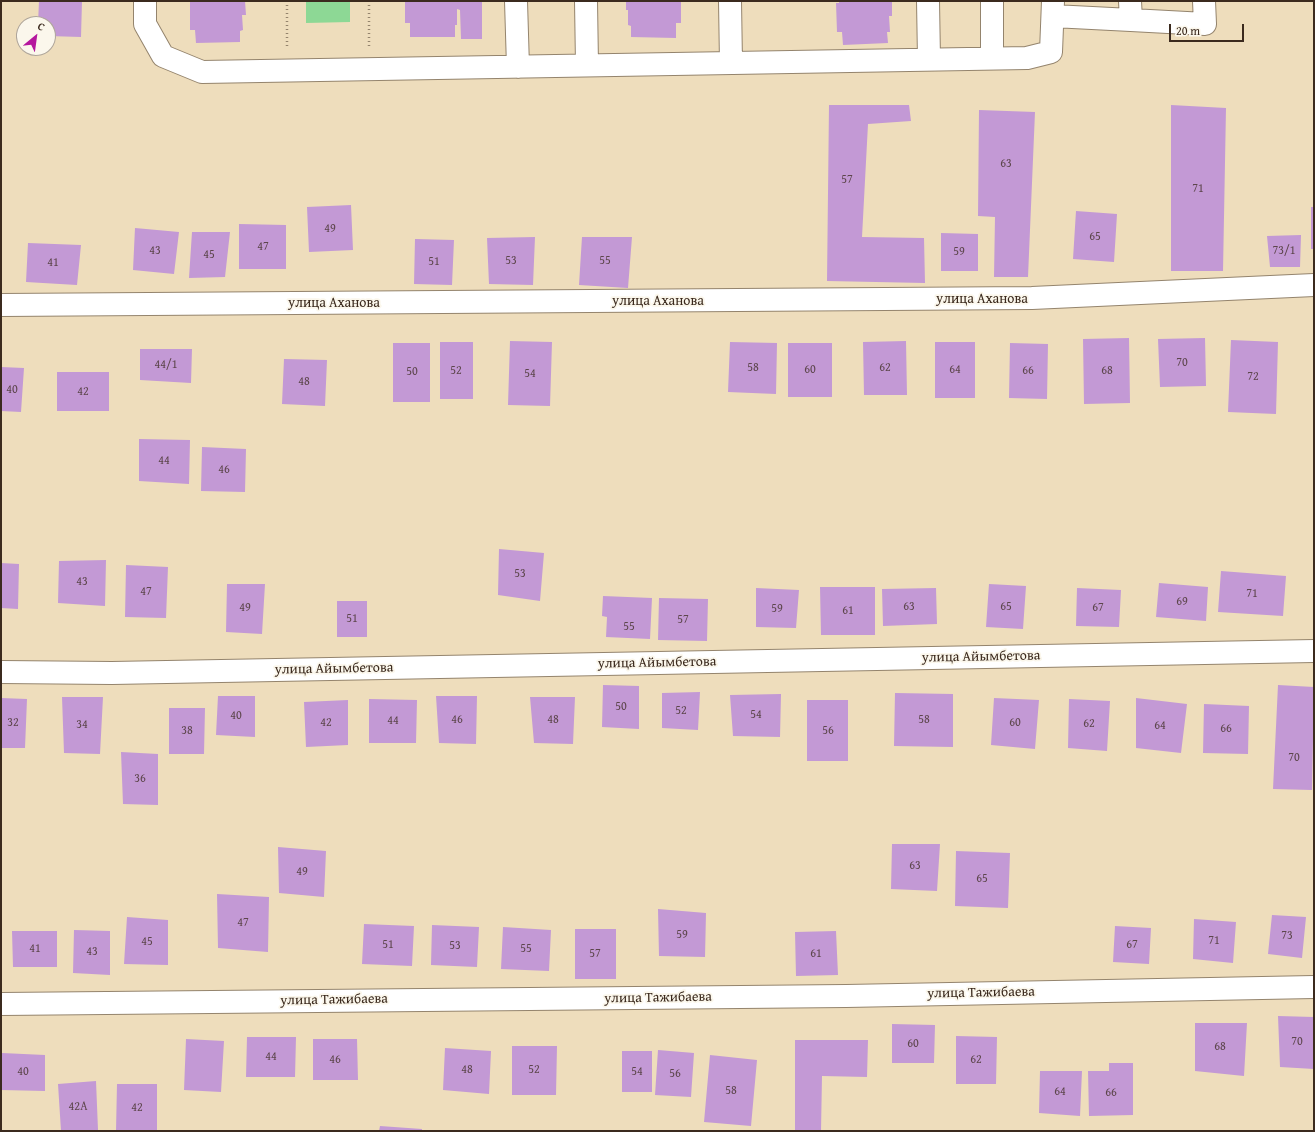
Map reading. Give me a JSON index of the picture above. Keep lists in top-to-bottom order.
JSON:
{
  "streets": {
    "street": ["улица Аханова", "улица Айымбетова", "улица Тажибаева"]
  },
  "house_numbers": [
    "63",
    "57",
    "71",
    "49",
    "65",
    "47",
    "43",
    "73/1",
    "59",
    "45",
    "53",
    "55",
    "51",
    "41",
    "70",
    "44/1",
    "58",
    "62",
    "60",
    "64",
    "52",
    "66",
    "68",
    "50",
    "54",
    "72",
    "48",
    "40",
    "42",
    "44",
    "46",
    "53",
    "43",
    "47",
    "71",
    "69",
    "63",
    "65",
    "49",
    "67",
    "59",
    "61",
    "51",
    "57",
    "55",
    "50",
    "52",
    "54",
    "40",
    "46",
    "48",
    "58",
    "44",
    "32",
    "42",
    "60",
    "62",
    "34",
    "64",
    "66",
    "38",
    "56",
    "70",
    "36",
    "63",
    "49",
    "65",
    "47",
    "59",
    "73",
    "71",
    "45",
    "51",
    "67",
    "53",
    "41",
    "55",
    "43",
    "57",
    "61",
    "70",
    "60",
    "68",
    "44",
    "46",
    "62",
    "48",
    "52",
    "40",
    "54",
    "56",
    "58",
    "64",
    "66",
    "42А",
    "42"
  ],
  "scale_bar": "20 m",
  "north": "top right"
}
